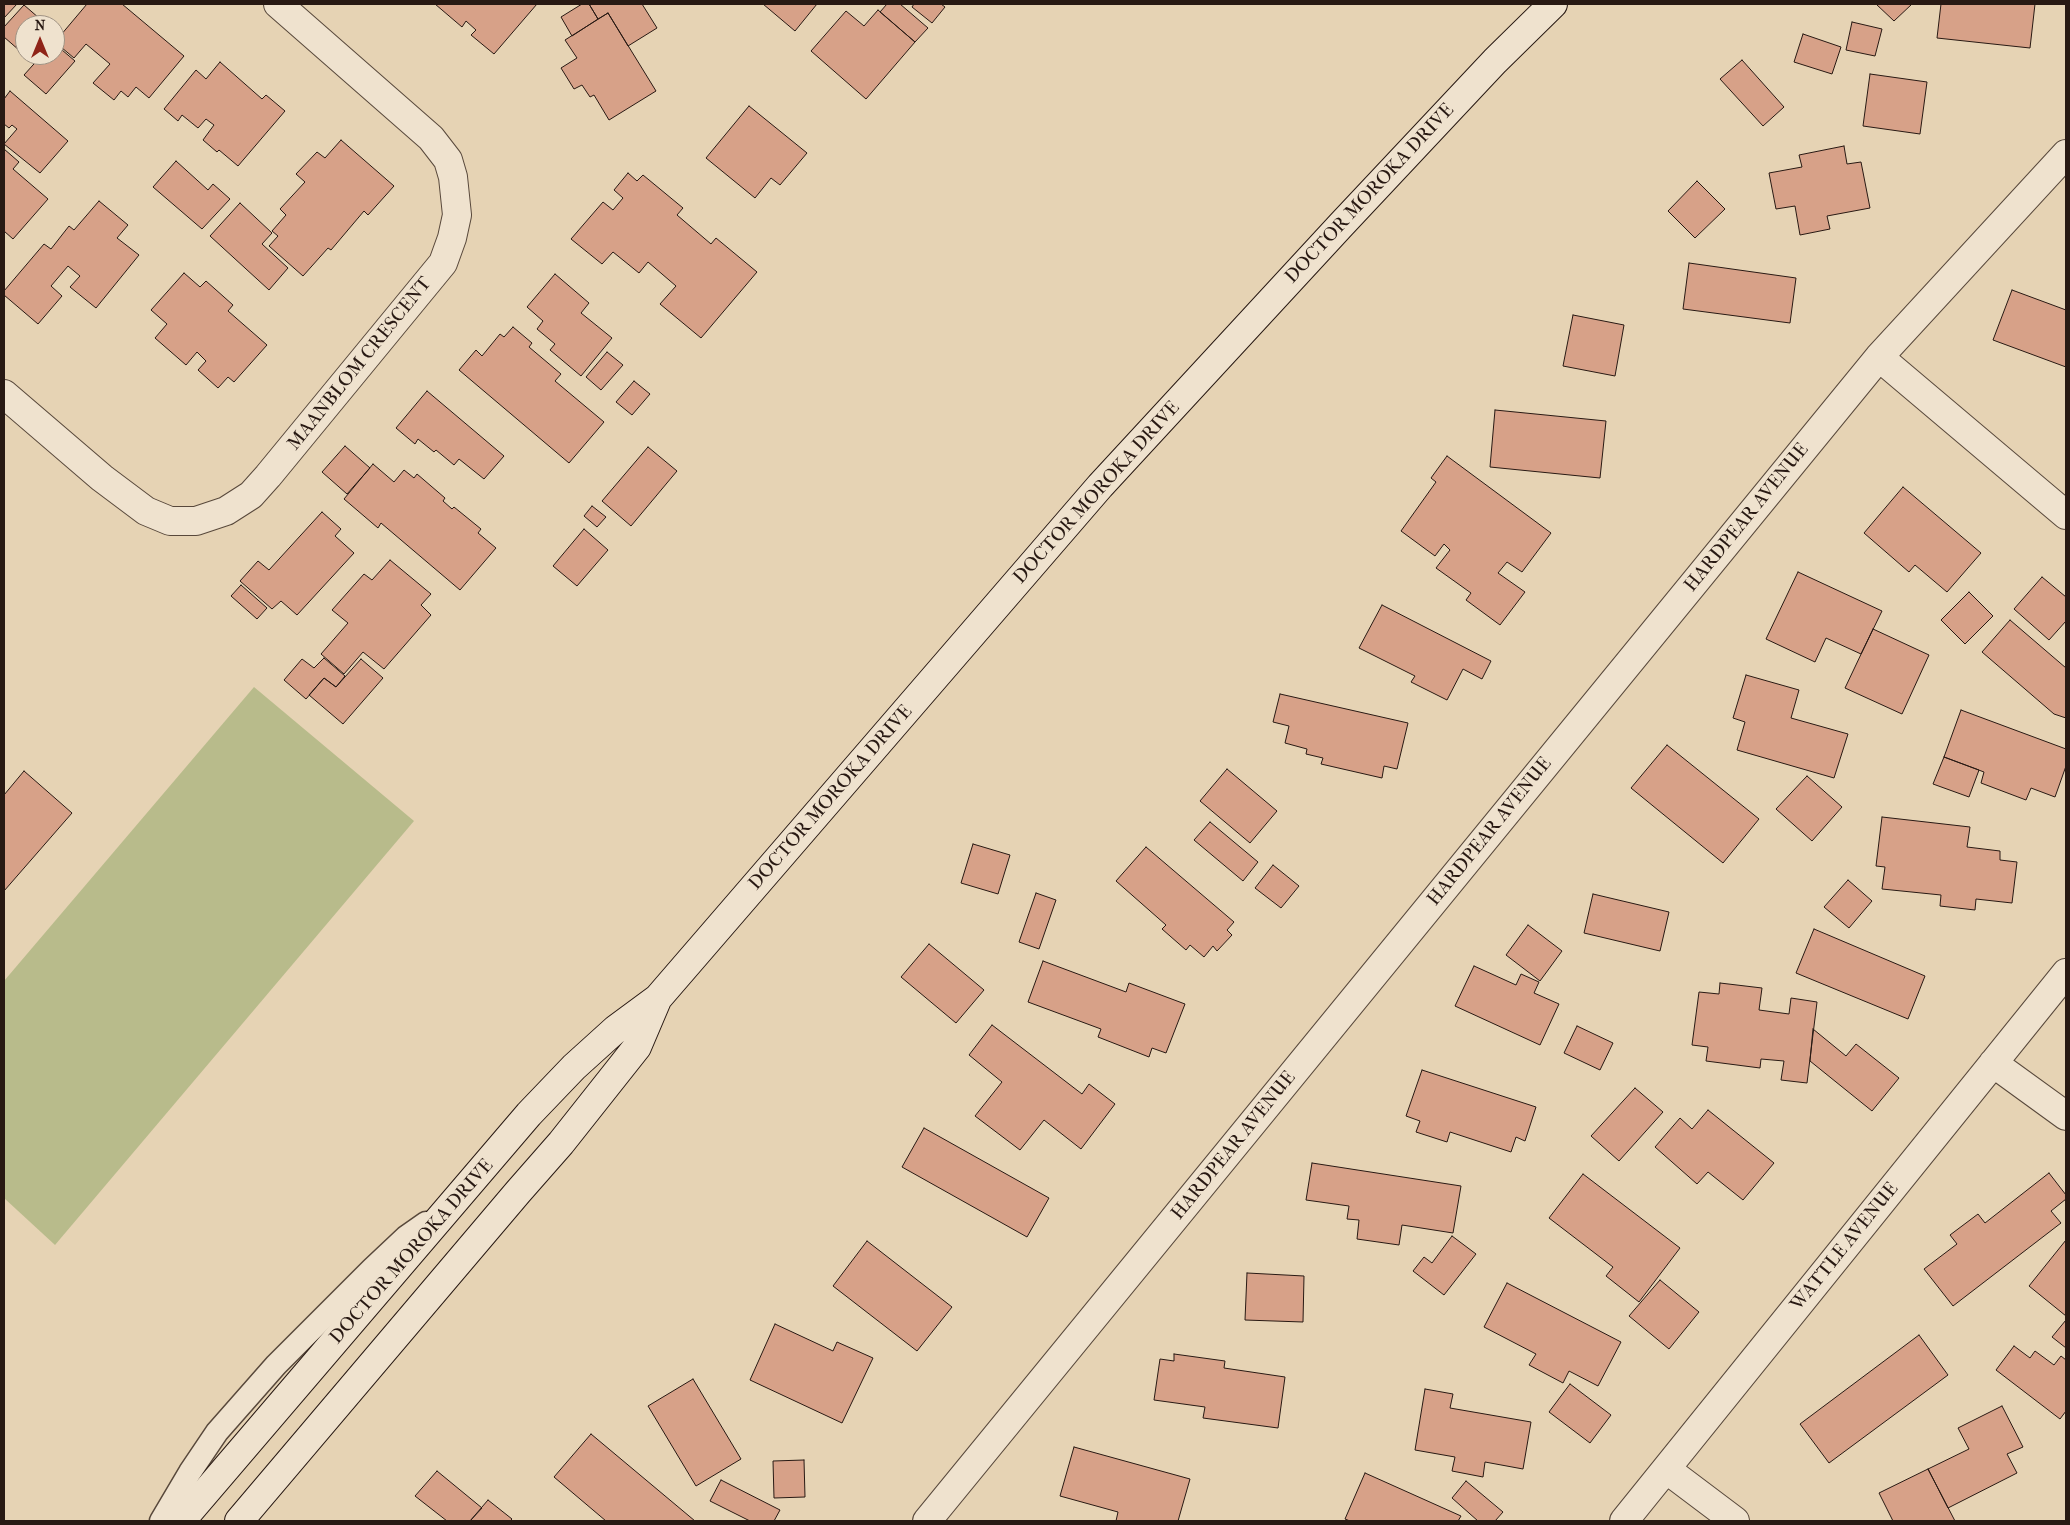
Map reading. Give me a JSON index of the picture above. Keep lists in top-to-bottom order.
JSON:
{
  "streets": {
    "street": [
      "DOCTOR MOROKA DRIVE",
      "MAANBLOM CRESCENT",
      "HARDPEAR AVENUE",
      "WATTLE AVENUE"
    ]
  },
  "north": "top"
}
